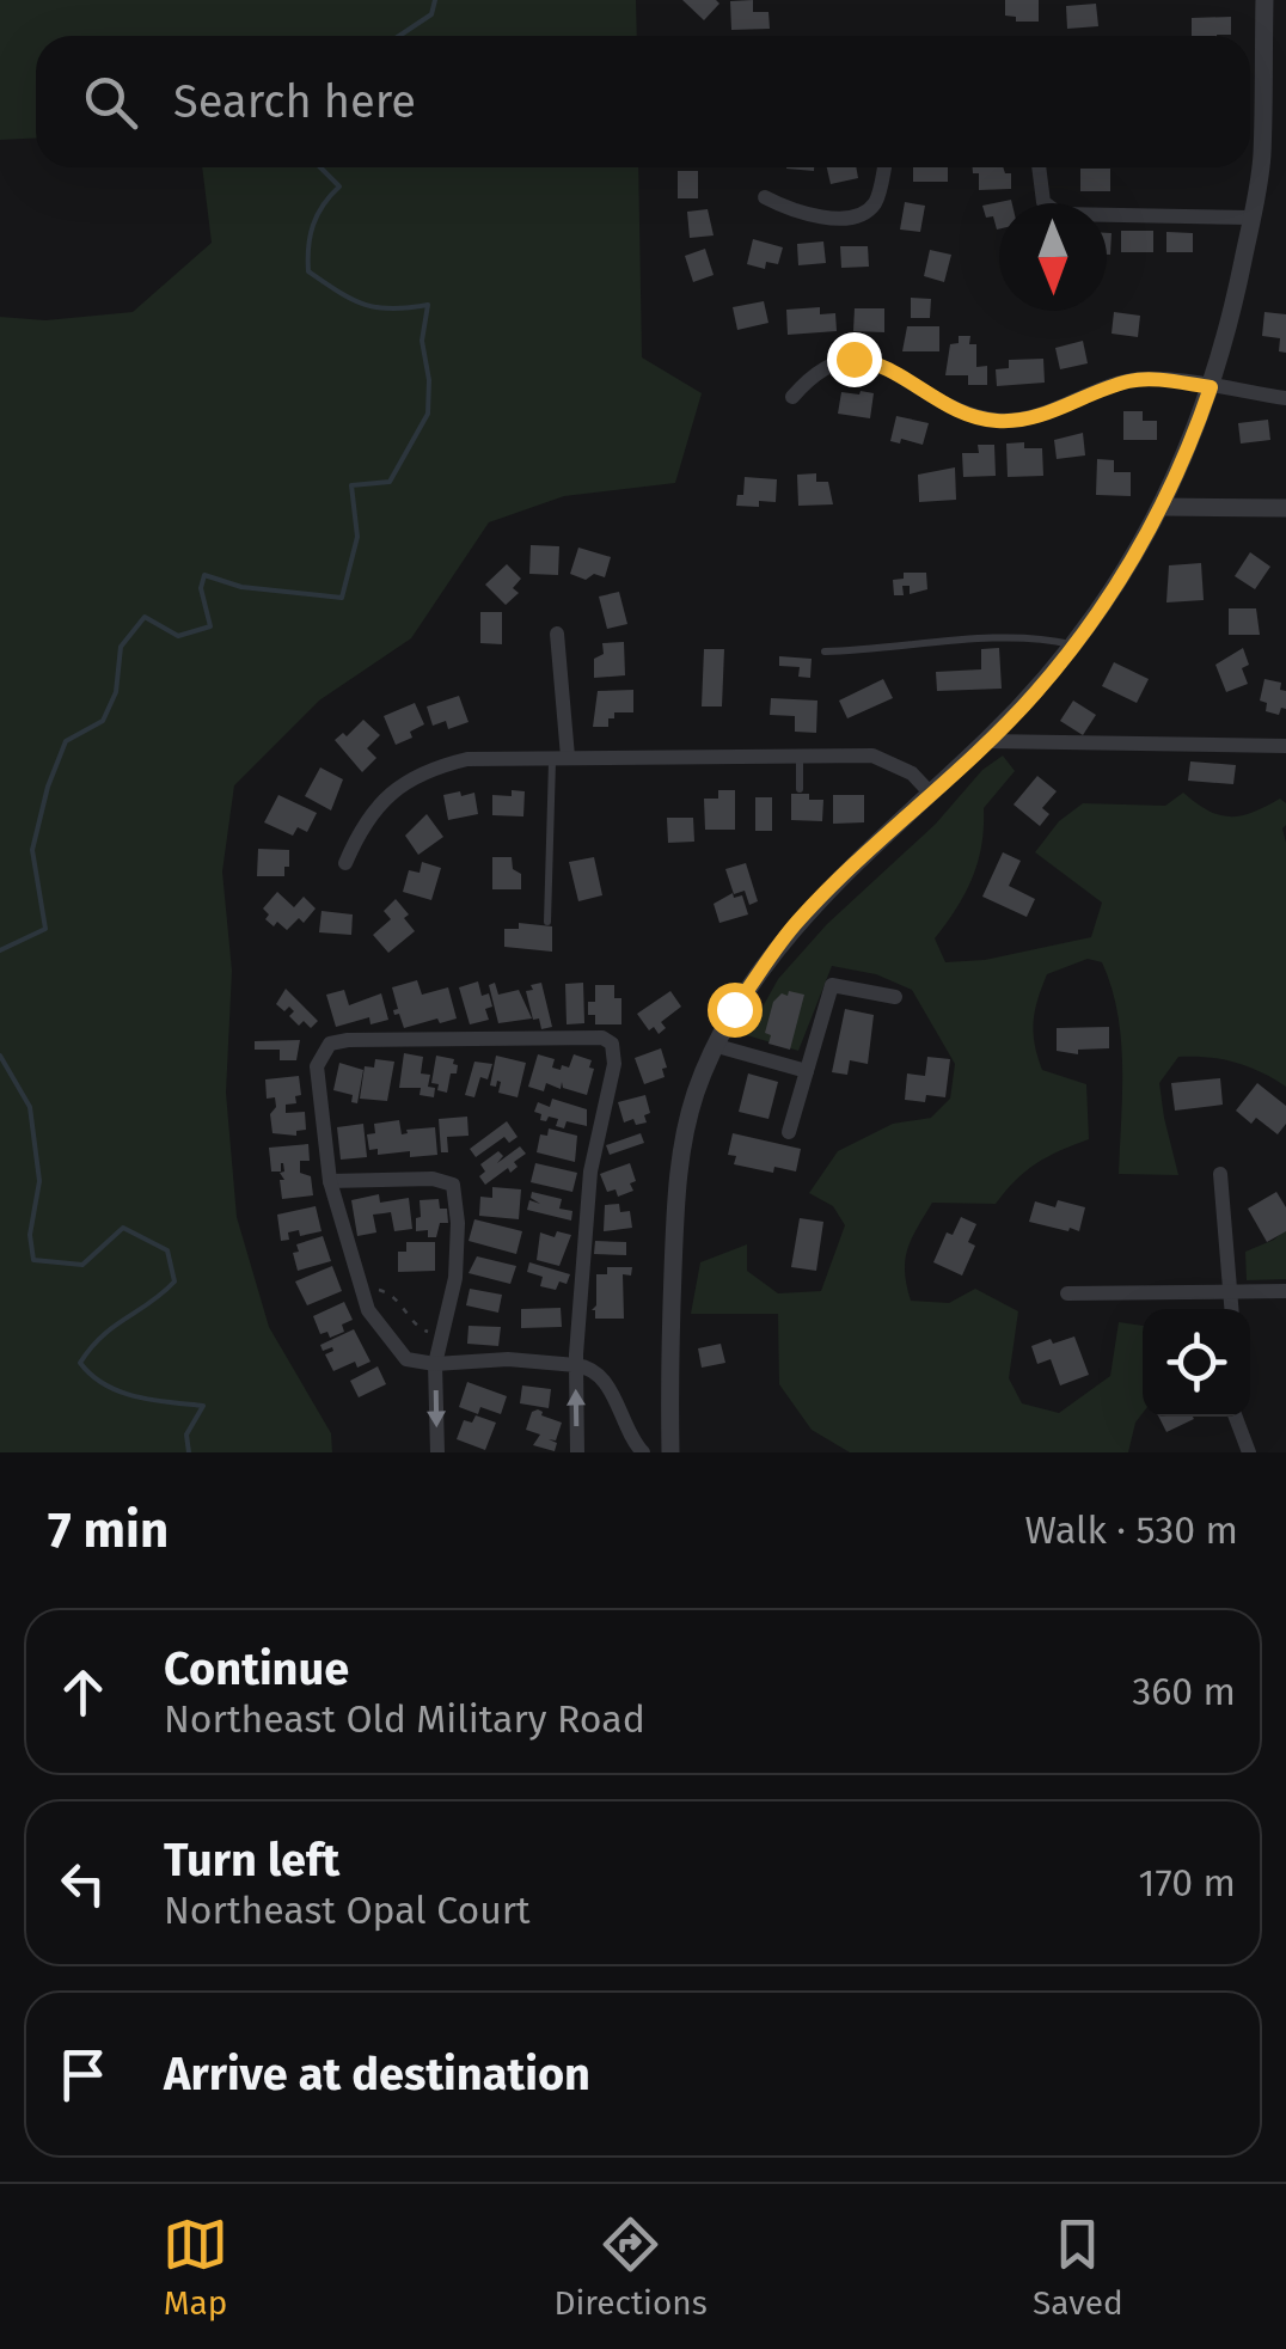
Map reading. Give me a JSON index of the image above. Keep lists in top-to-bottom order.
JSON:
{
  "north": "bottom",
  "page": {
    "search": "Search here",
    "heading": ["7 min", "Walk · 530 m"],
    "list": [
      ["Continue", "Northeast Old Military Road", "360 m"],
      ["Turn left", "Northeast Opal Court", "170 m"],
      "Arrive at destination"
    ],
    "nav": ["Map", "Directions", "Saved"]
  }
}
